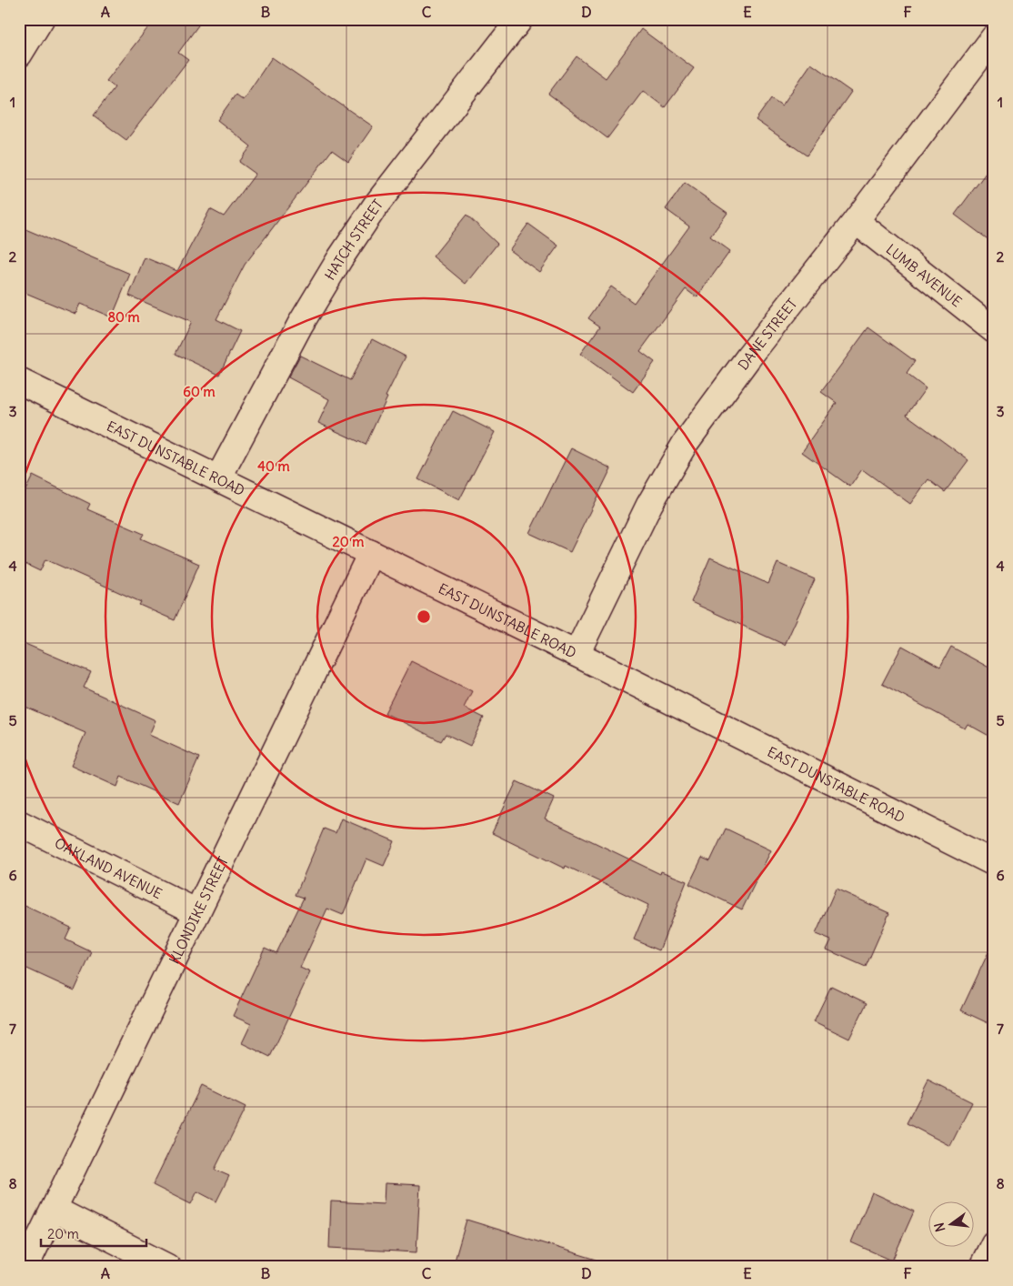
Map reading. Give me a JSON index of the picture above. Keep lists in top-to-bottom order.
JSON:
{
  "streets": {
    "street": [
      "HATCH STREET",
      "LUMB AVENUE",
      "DANE STREET",
      "EAST DUNSTABLE ROAD",
      "OAKLAND AVENUE",
      "KLONDIKE STREET"
    ]
  },
  "crossings": [
    ["HATCH STREET", "EAST DUNSTABLE ROAD"],
    ["LUMB AVENUE", "DANE STREET"],
    ["DANE STREET", "EAST DUNSTABLE ROAD"],
    ["EAST DUNSTABLE ROAD", "KLONDIKE STREET"],
    ["OAKLAND AVENUE", "KLONDIKE STREET"]
  ],
  "scale_bar": "20 m",
  "north": "left",
  "grid": {
    "columns": [
      "A",
      "B",
      "C",
      "D",
      "E",
      "F"
    ],
    "rows": [
      "1",
      "2",
      "3",
      "4",
      "5",
      "6",
      "7",
      "8"
    ]
  },
  "rings": [
    "80 m",
    "60 m",
    "40 m",
    "20 m"
  ]
}
